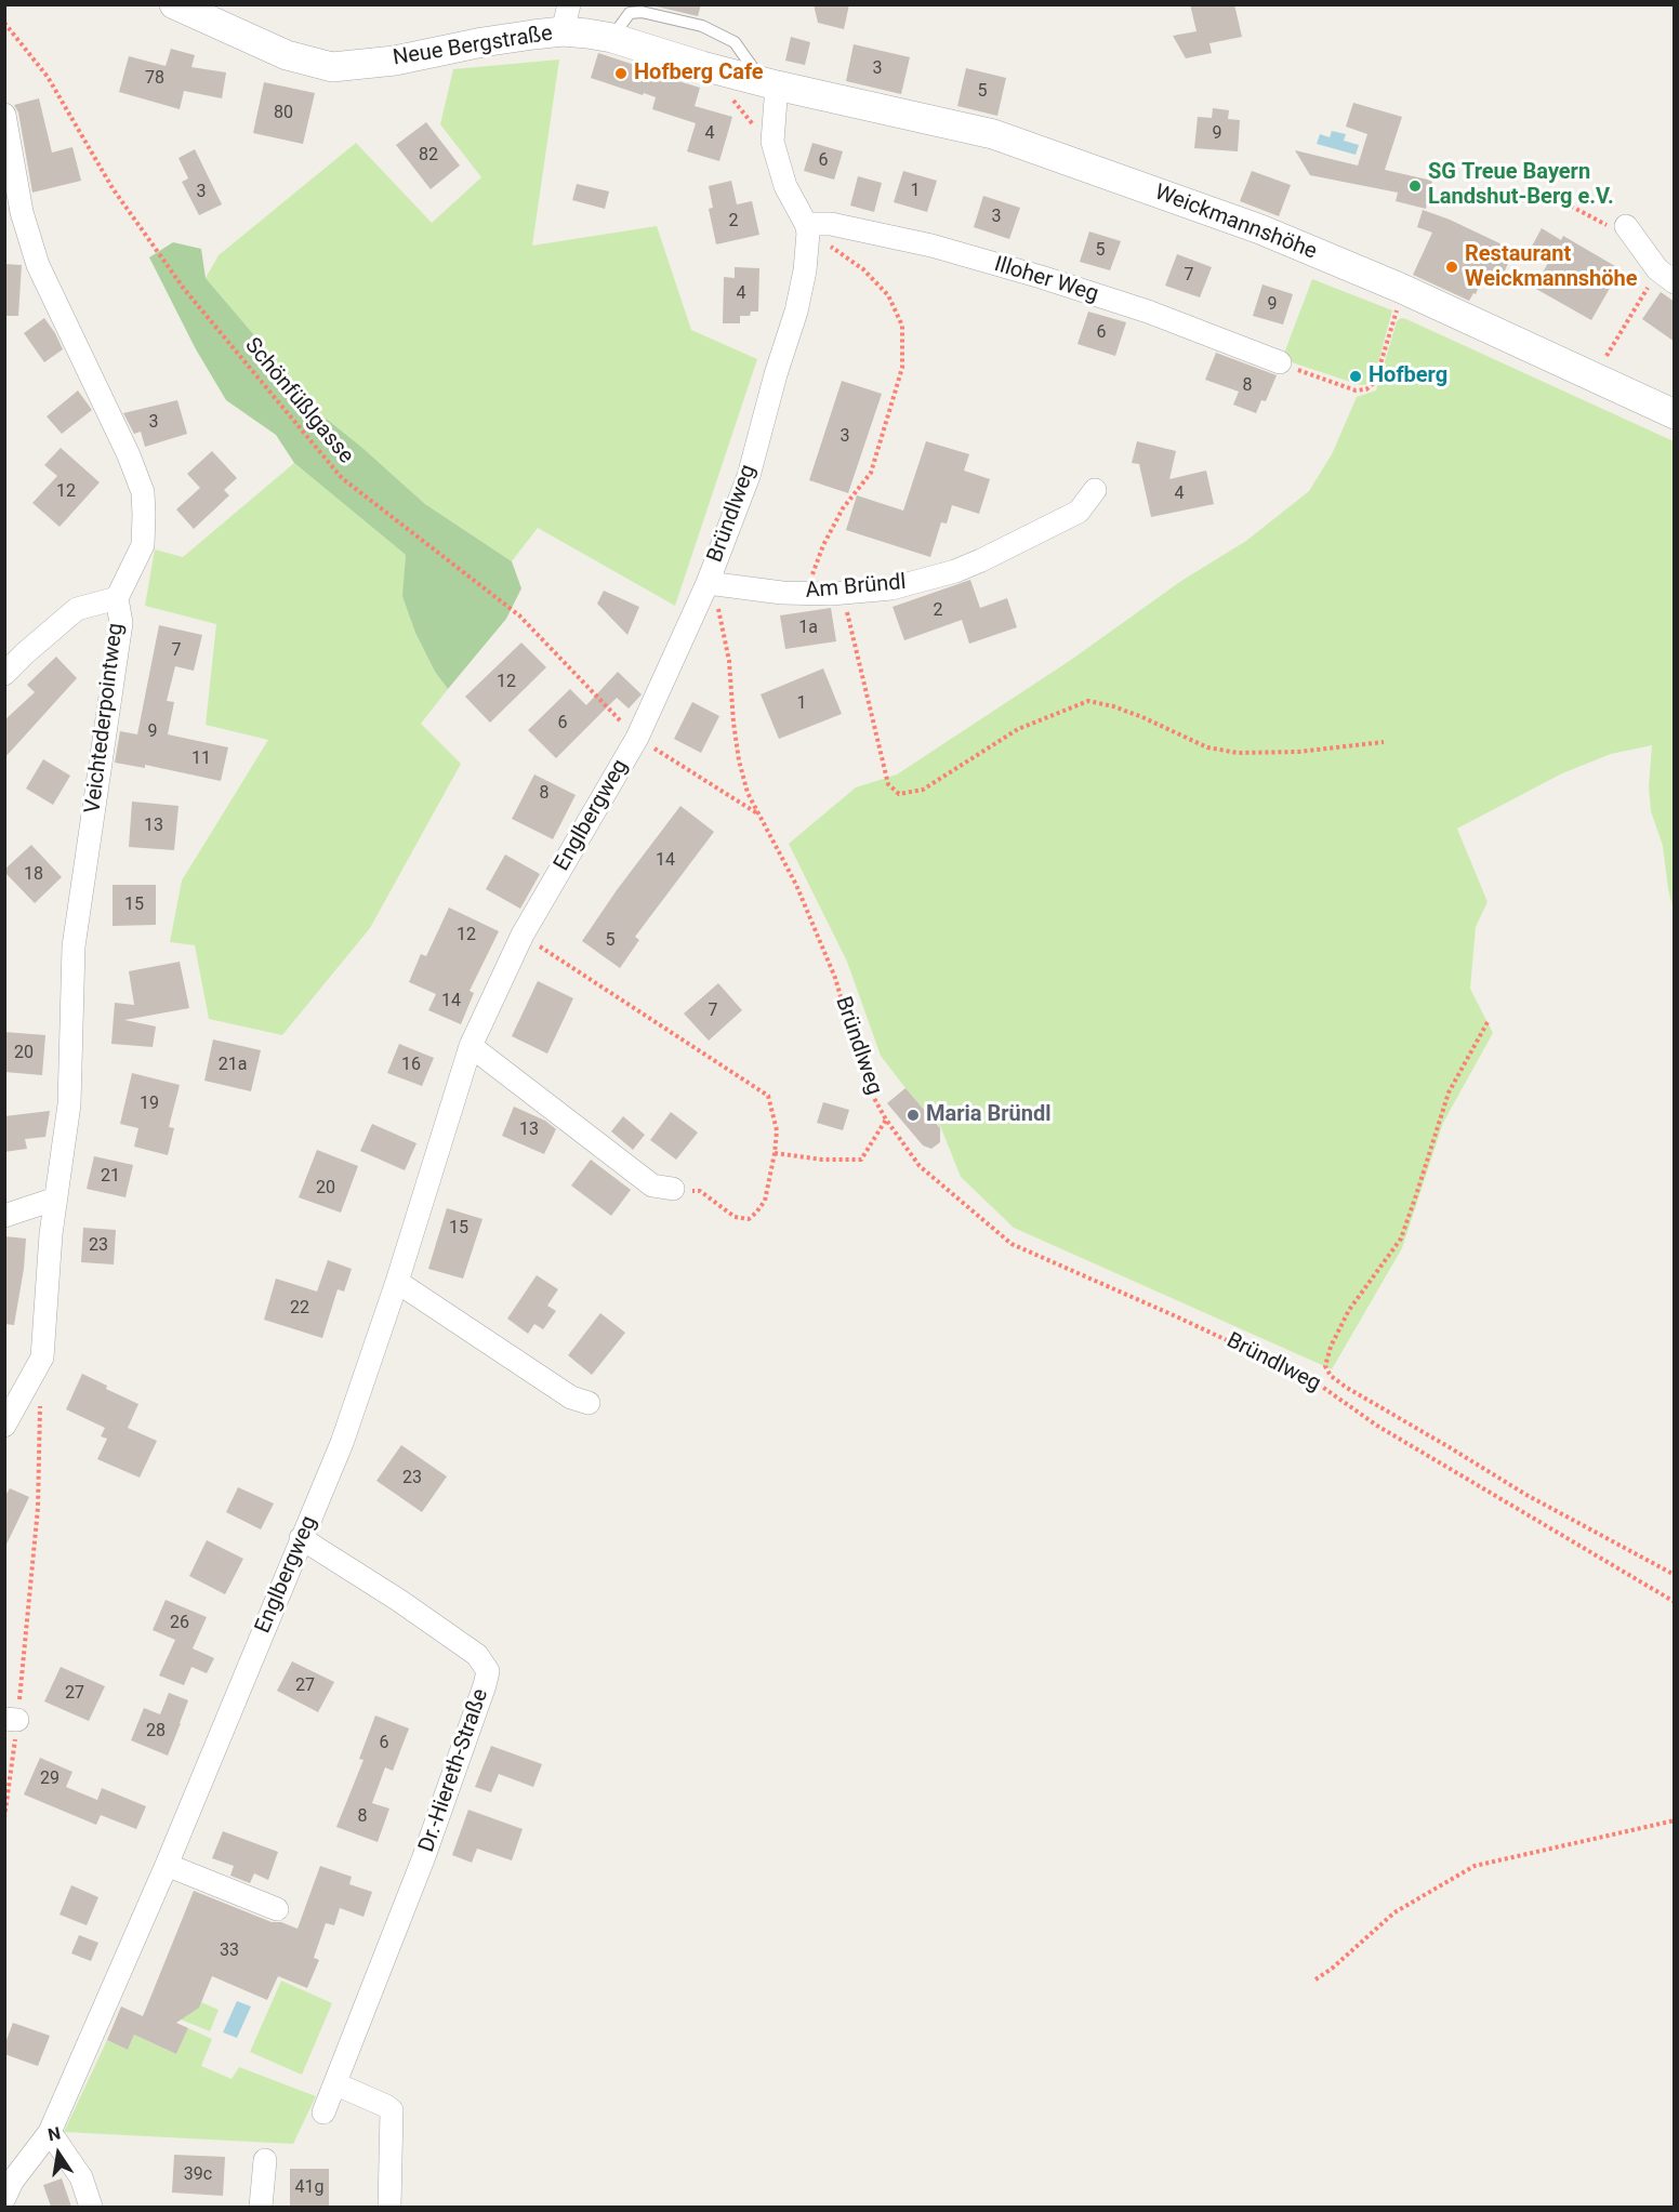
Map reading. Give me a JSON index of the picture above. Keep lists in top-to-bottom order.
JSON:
{
  "streets": {
    "street": [
      "Neue Bergstraße",
      "Weickmannshöhe",
      "Illoher Weg",
      "Bründlweg",
      "Am Bründl",
      "Veichtederpointweg",
      "Englbergweg",
      "Dr.-Hiereth-Straße"
    ],
    "path": ["Schönfüßlgasse"]
  },
  "crossings": [
    ["Neue Bergstraße", "Weickmannshöhe"],
    ["Illoher Weg", "Bründlweg"],
    ["Schönfüßlgasse", "Bründlweg"],
    ["Schönfüßlgasse", "Englbergweg"],
    ["Bründlweg", "Am Bründl"],
    ["Bründlweg", "Englbergweg"],
    ["Am Bründl", "Englbergweg"],
    ["Englbergweg", "Dr.-Hiereth-Straße"]
  ],
  "places": [
    "Hofberg Cafe",
    "SG Treue Bayern Landshut-Berg e.V.",
    "Restaurant Weickmannshöhe",
    "Hofberg",
    "Maria Bründl"
  ],
  "house_numbers": [
    "3",
    "78",
    "5",
    "80",
    "4",
    "9",
    "82",
    "6",
    "1",
    "3",
    "3",
    "2",
    "5",
    "7",
    "4",
    "9",
    "6",
    "8",
    "3",
    "3",
    "12",
    "4",
    "2",
    "1a",
    "7",
    "12",
    "1",
    "6",
    "9",
    "11",
    "8",
    "13",
    "14",
    "18",
    "15",
    "12",
    "5",
    "14",
    "7",
    "20",
    "21a",
    "16",
    "19",
    "13",
    "21",
    "20",
    "15",
    "23",
    "22",
    "23",
    "26",
    "27",
    "27",
    "28",
    "6",
    "29",
    "8",
    "33",
    "39c",
    "41g"
  ],
  "north": "top"
}
